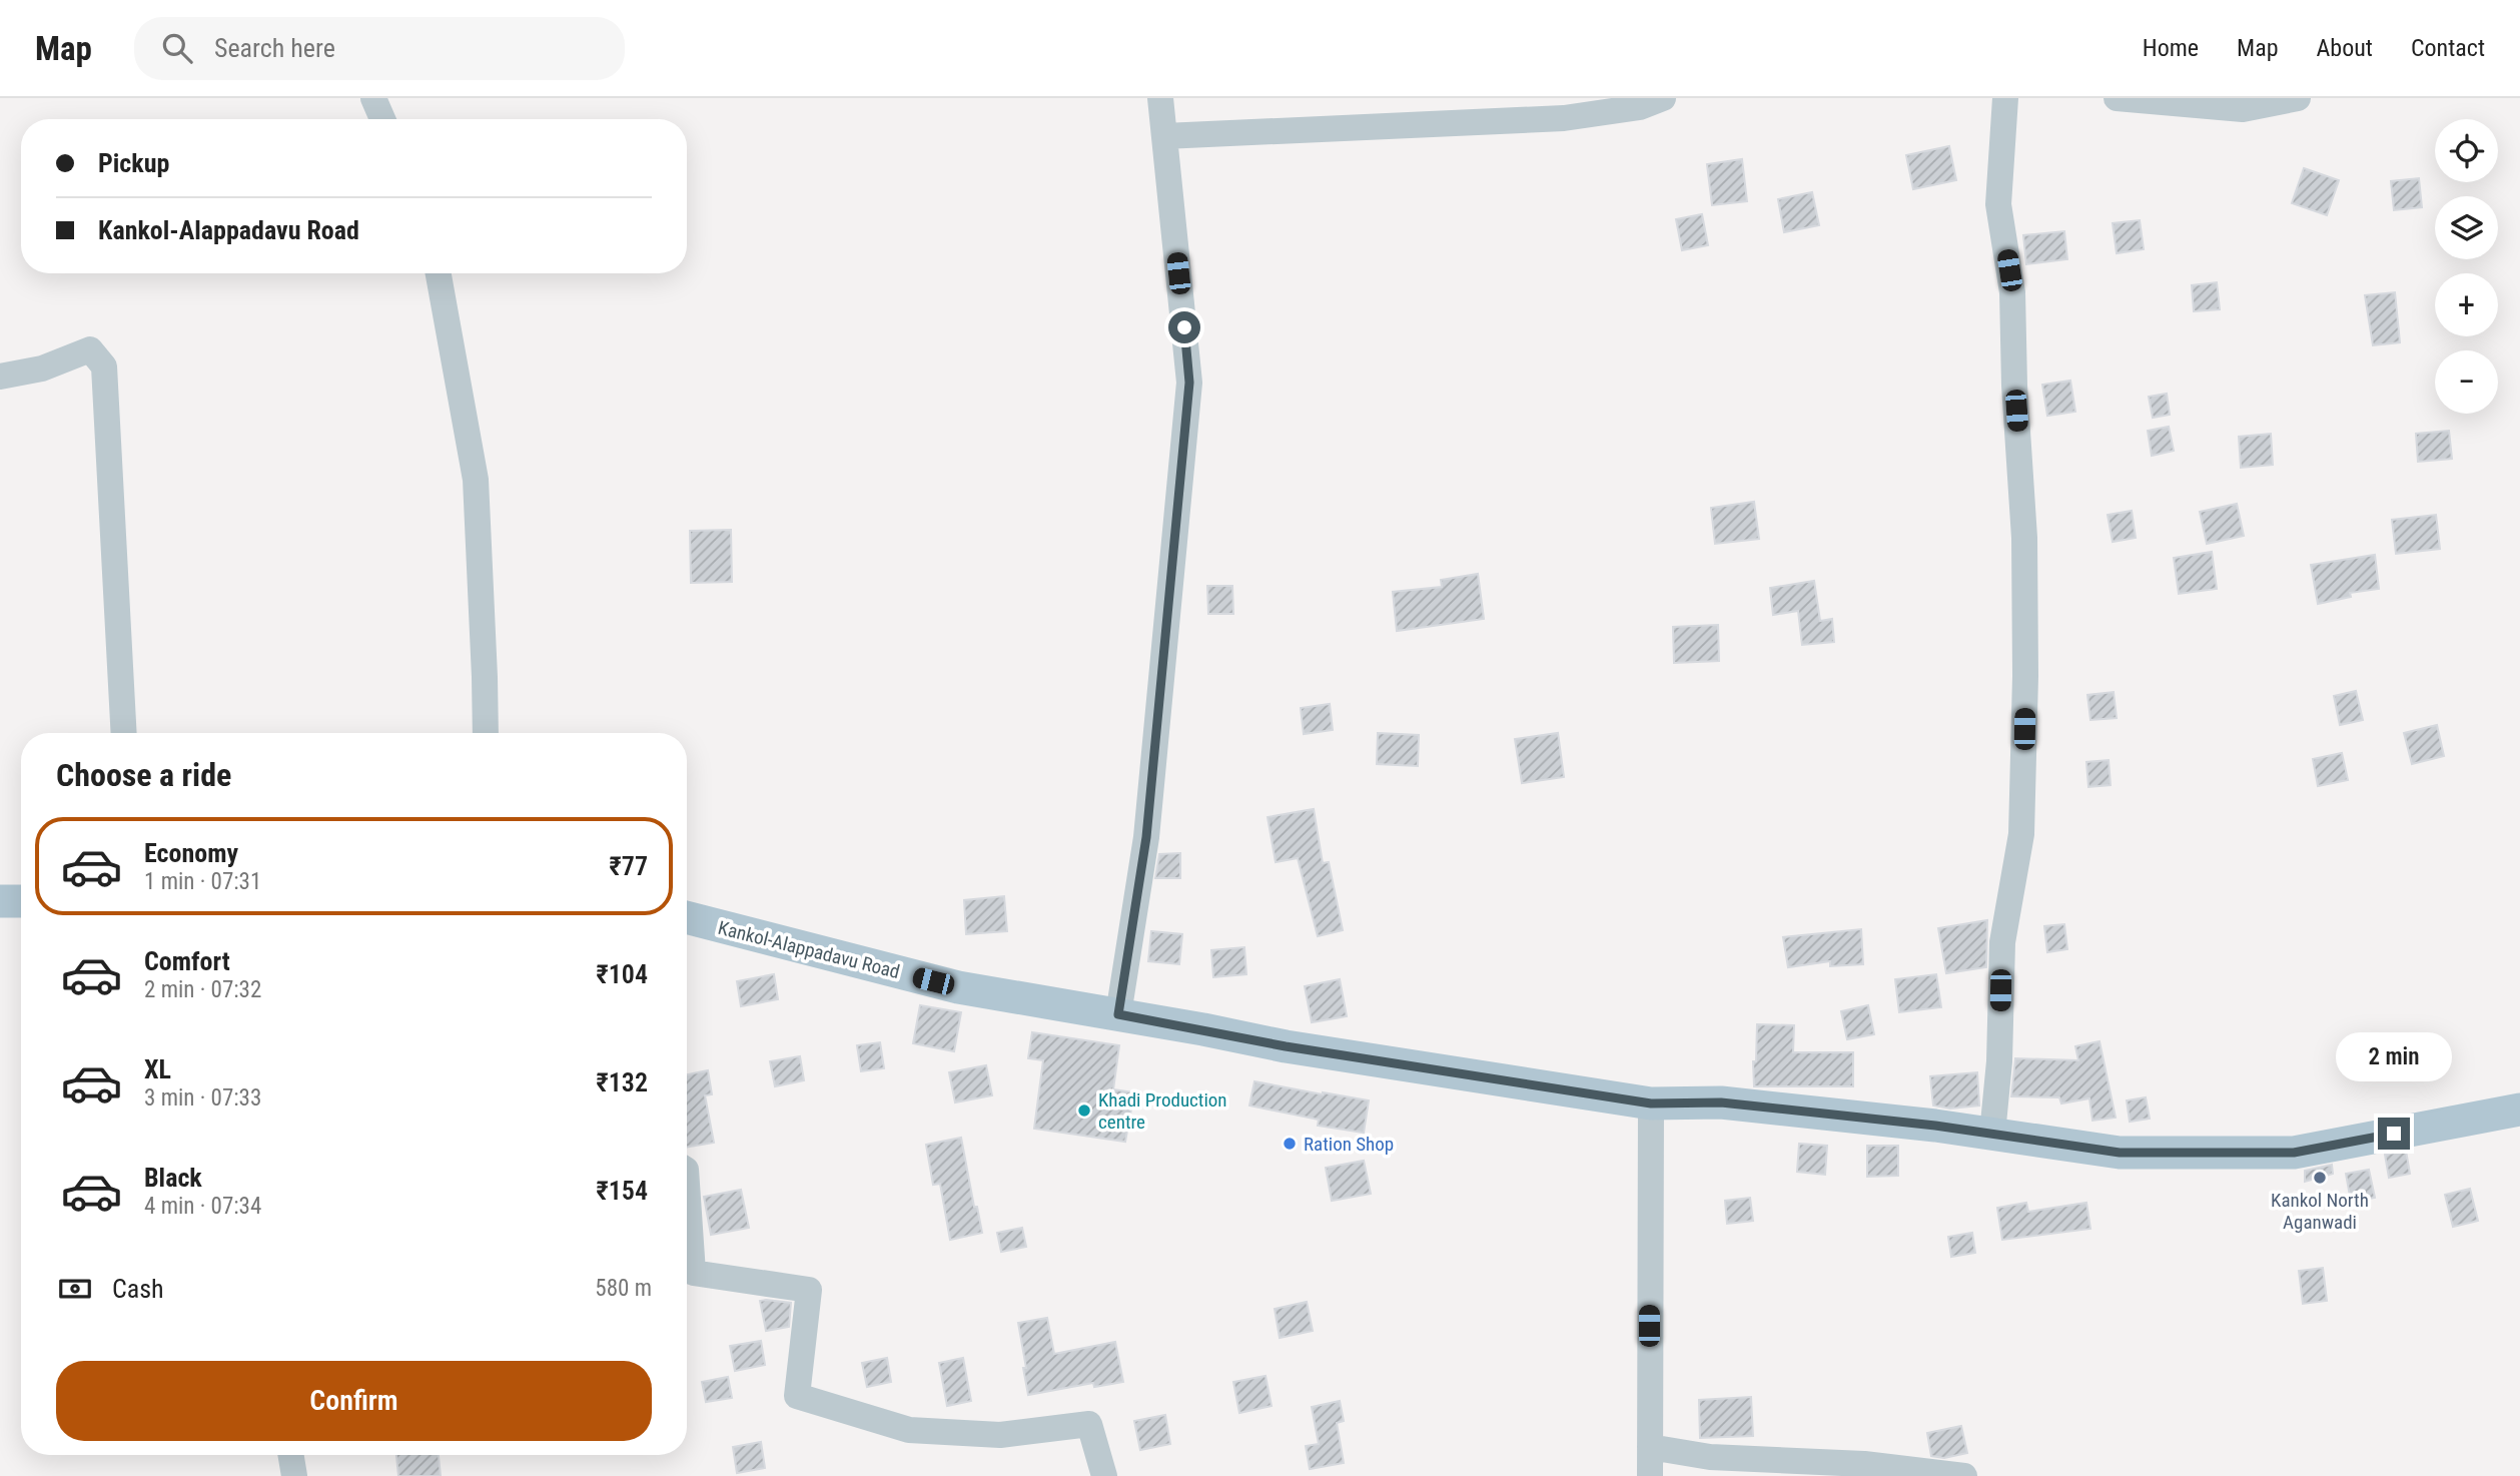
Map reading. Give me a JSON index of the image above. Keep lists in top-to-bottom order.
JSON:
{
  "streets": {
    "main road": ["Kankol-Alappadavu Road"]
  },
  "places": ["Khadi Production centre", "Ration Shop", "Kankol North Aganwadi"],
  "page": {
    "header": "Map",
    "search": "Search here",
    "nav": [
      "Home",
      "Map",
      "About",
      "Contact"
    ],
    "map_buttons": ["+", "−"],
    "banner": ["Pickup", "Kankol-Alappadavu Road"],
    "heading": "Choose a ride",
    "list": [
      {
        "name": "Economy",
        "note": "1 min · 07:31",
        "value": "₹77"
      },
      {
        "name": "Comfort",
        "note": "2 min · 07:32",
        "value": "₹104"
      },
      {
        "name": "XL",
        "note": "3 min · 07:33",
        "value": "₹132"
      },
      {
        "name": "Black",
        "note": "4 min · 07:34",
        "value": "₹154"
      }
    ],
    "bubble": "2 min",
    "pay": ["Cash", "580 m"],
    "buttons": "Confirm"
  }
}
